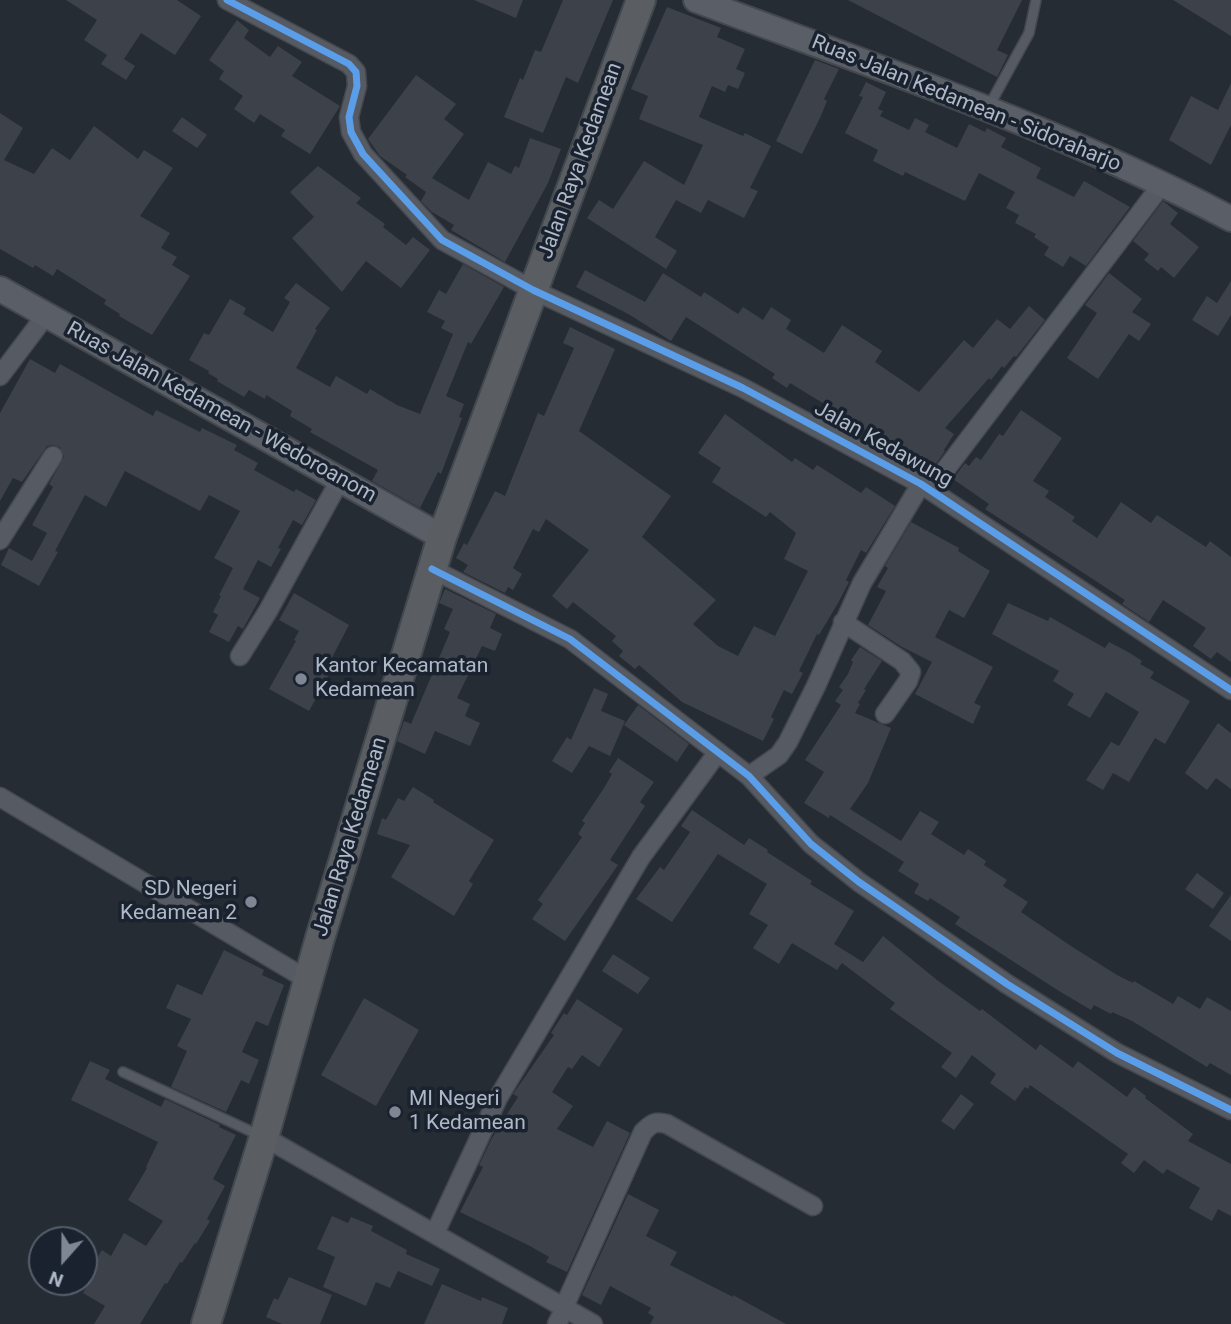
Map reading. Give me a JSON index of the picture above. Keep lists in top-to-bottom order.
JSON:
{
  "streets": {
    "highway": ["Jalan Raya Kedamean"],
    "main road": ["Ruas Jalan Kedamean - Sidoraharjo", "Ruas Jalan Kedamean - Wedoroanom"],
    "street": ["Jalan Kedawung"]
  },
  "crossings": [
    ["Jalan Raya Kedamean", "Ruas Jalan Kedamean - Wedoroanom"],
    ["Jalan Raya Kedamean", "Jalan Kedawung"]
  ],
  "places": ["Kantor Kecamatan Kedamean", "SD Negeri Kedamean 2", "MI Negeri 1 Kedamean"],
  "north": "bottom"
}
